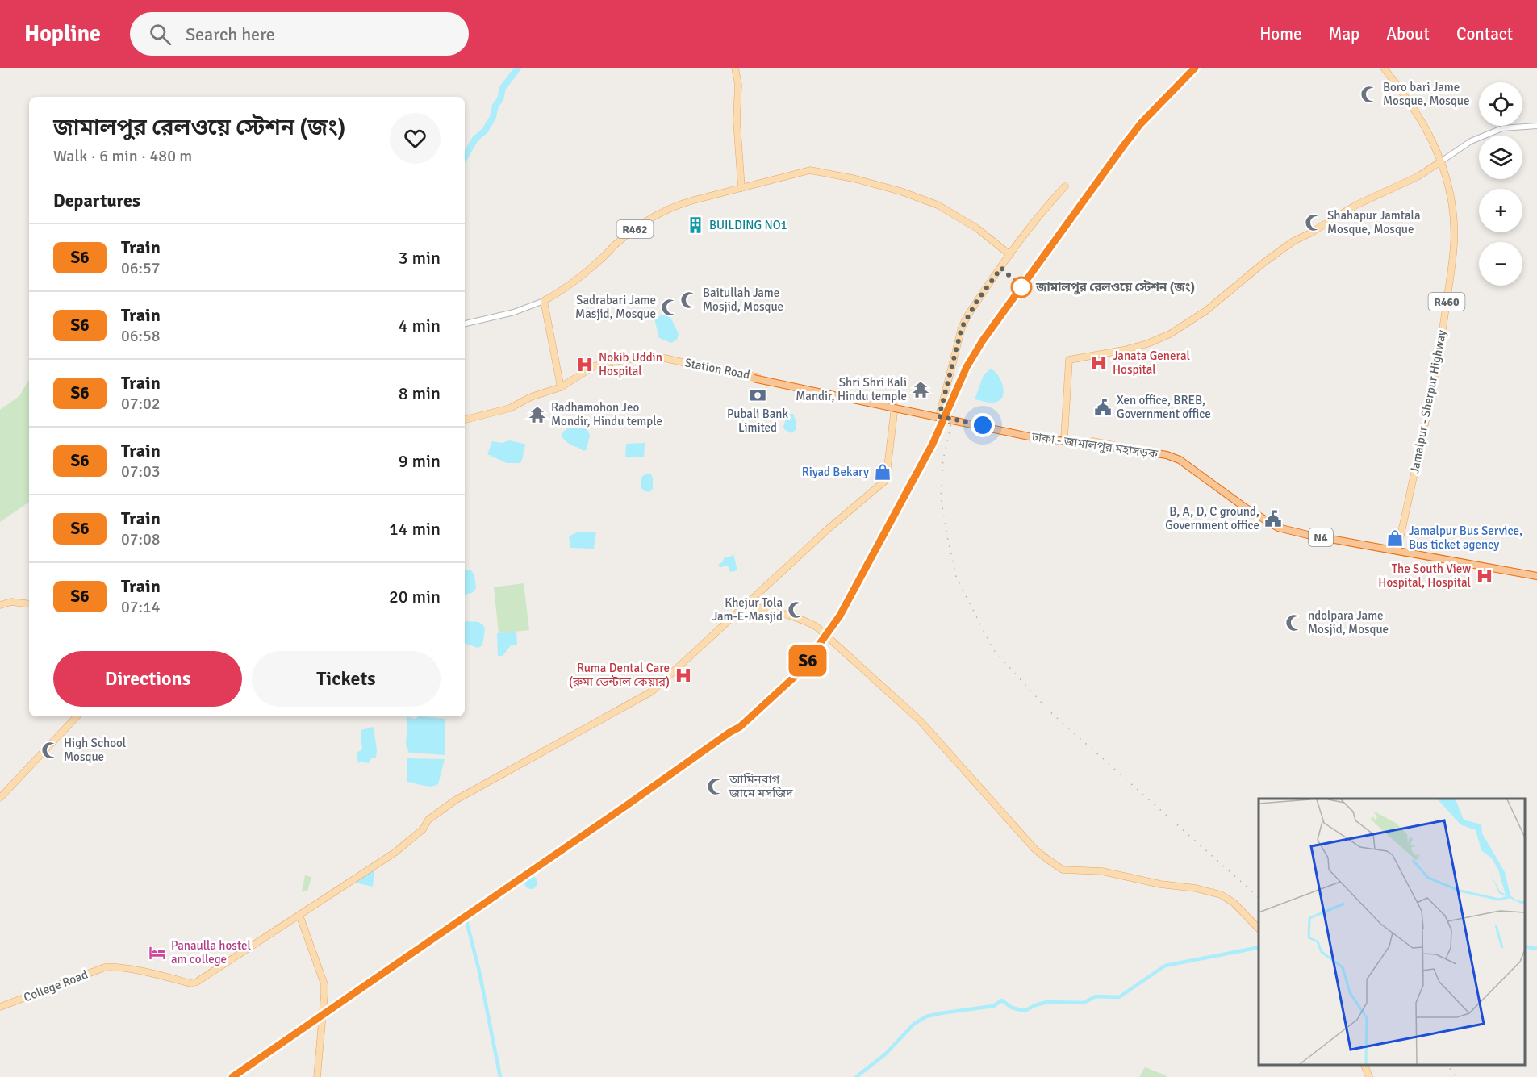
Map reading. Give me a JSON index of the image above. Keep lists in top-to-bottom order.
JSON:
{
  "streets": {
    "highway": ["ঢাকা - জামালপুর মহাসড়ক", "N4"],
    "main road": [
      "R462",
      "R460",
      "Station Road",
      "Jamalpur - Sherpur Highway",
      "College Road"
    ]
  },
  "crossings": [
    ["Station Road", "ঢাকা - জামালপুর মহাসড়ক"],
    ["Jamalpur - Sherpur Highway", "ঢাকা - জামালপুর মহাসড়ক"]
  ],
  "places": {
    "mosque": [
      "Boro bari Jame Mosque, Mosque",
      "Shahapur Jamtala Mosque, Mosque",
      "Baitullah Jame Mosjid, Mosque",
      "Sadrabari Jame Masjid, Mosque",
      "Khejur Tola Jam-E-Masjid",
      "ndolpara Jame Mosjid, Mosque",
      "High School Mosque",
      "আমিনবাগ জামে মসজিদ"
    ],
    "building": ["BUILDING NO1"],
    "other": ["জামালপুর রেলওয়ে স্টেশন (জং)"],
    "hospital": [
      "Janata General Hospital",
      "Nokib Uddin Hospital",
      "The South View Hospital, Hospital",
      "Ruma Dental Care (রুমা ডেন্টাল কেয়ার)"
    ],
    "temple": ["Shri Shri Kali Mandir, Hindu temple", "Radhamohon Jeo Mondir, Hindu temple"],
    "bank": ["Pubali Bank Limited"],
    "public building": ["Xen office, BREB, Government office", "B, A, D, C ground, Government office"],
    "shop": ["Riyad Bekary", "Jamalpur Bus Service, Bus ticket agency"],
    "hotel": ["Panaulla hostel am college"]
  },
  "page": {
    "header": "Hopline",
    "search": "Search here",
    "nav": [
      "Home",
      "Map",
      "About",
      "Contact"
    ],
    "on_map": "S6",
    "map_buttons": ["+", "−"],
    "heading": [
      ["জামালপুর রেলওয়ে স্টেশন (জং)", "Walk · 6 min · 480 m"],
      "Departures"
    ],
    "list": [
      {
        "mark": "S6",
        "name": "Train",
        "note": "06:57",
        "value": "3 min"
      },
      {
        "mark": "S6",
        "name": "Train",
        "note": "06:58",
        "value": "4 min"
      },
      {
        "mark": "S6",
        "name": "Train",
        "note": "07:02",
        "value": "8 min"
      },
      {
        "mark": "S6",
        "name": "Train",
        "note": "07:03",
        "value": "9 min"
      },
      {
        "mark": "S6",
        "name": "Train",
        "note": "07:08",
        "value": "14 min"
      },
      {
        "mark": "S6",
        "name": "Train",
        "note": "07:14",
        "value": "20 min"
      }
    ],
    "buttons": ["Directions", "Tickets"]
  }
}
